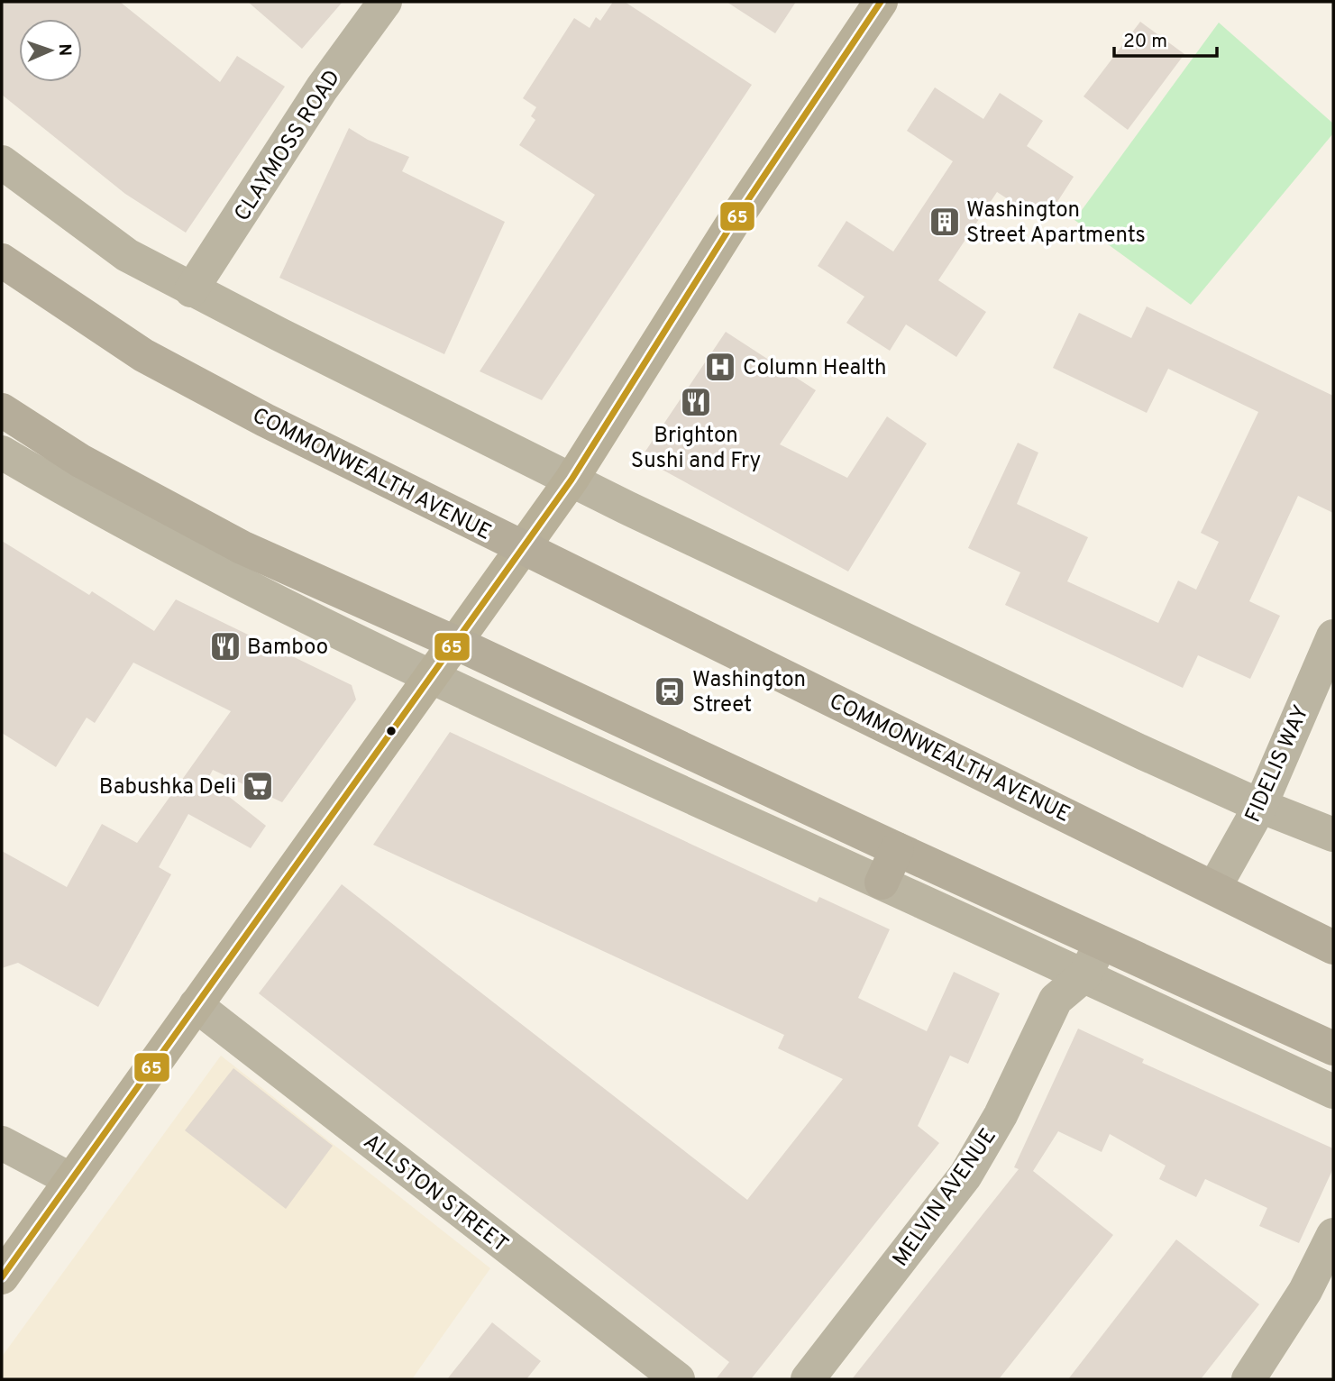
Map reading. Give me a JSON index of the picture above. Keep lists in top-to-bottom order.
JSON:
{
  "streets": {
    "main road": ["COMMONWEALTH AVENUE"],
    "street": [
      "CLAYMOSS ROAD",
      "FIDELIS WAY",
      "ALLSTON STREET",
      "MELVIN AVENUE"
    ]
  },
  "crossings": [
    ["COMMONWEALTH AVENUE", "FIDELIS WAY"]
  ],
  "places": {
    "building": ["Washington Street Apartments"],
    "hospital": ["Column Health"],
    "restaurant": ["Brighton Sushi and Fry", "Bamboo"],
    "station": ["Washington Street"],
    "supermarket": ["Babushka Deli"]
  },
  "lines": ["transit line 65"],
  "scale_bar": "20 m",
  "north": "right"
}
